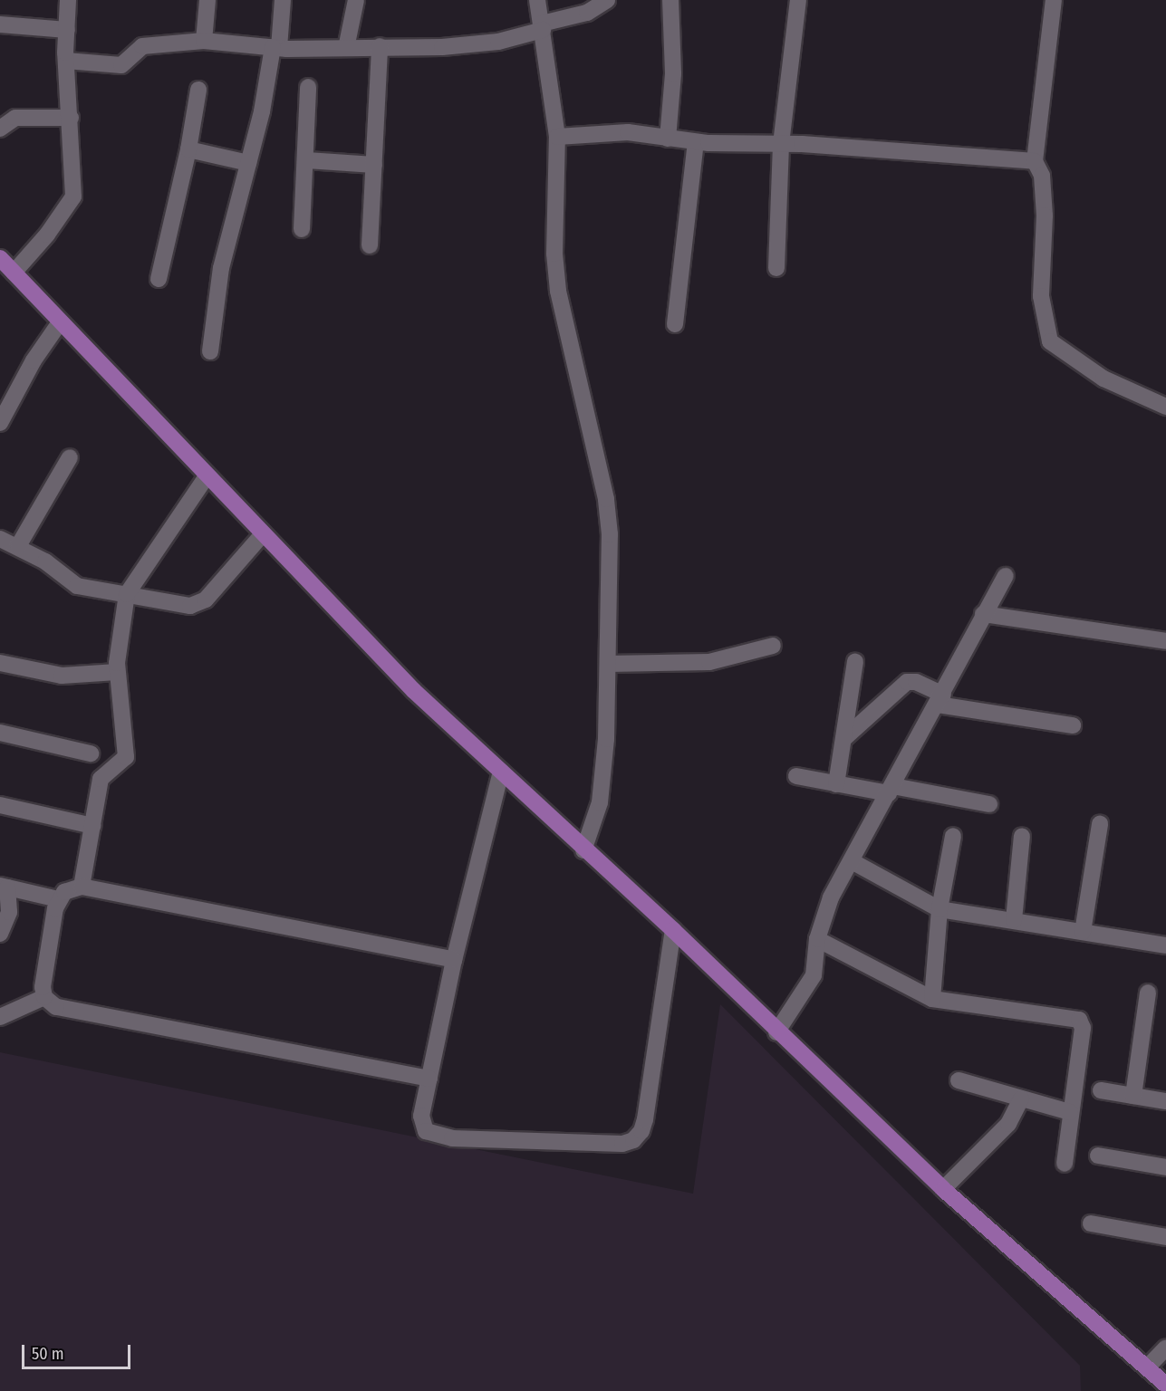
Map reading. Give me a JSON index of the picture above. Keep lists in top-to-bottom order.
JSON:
{
  "scale_bar": "50 m"
}
